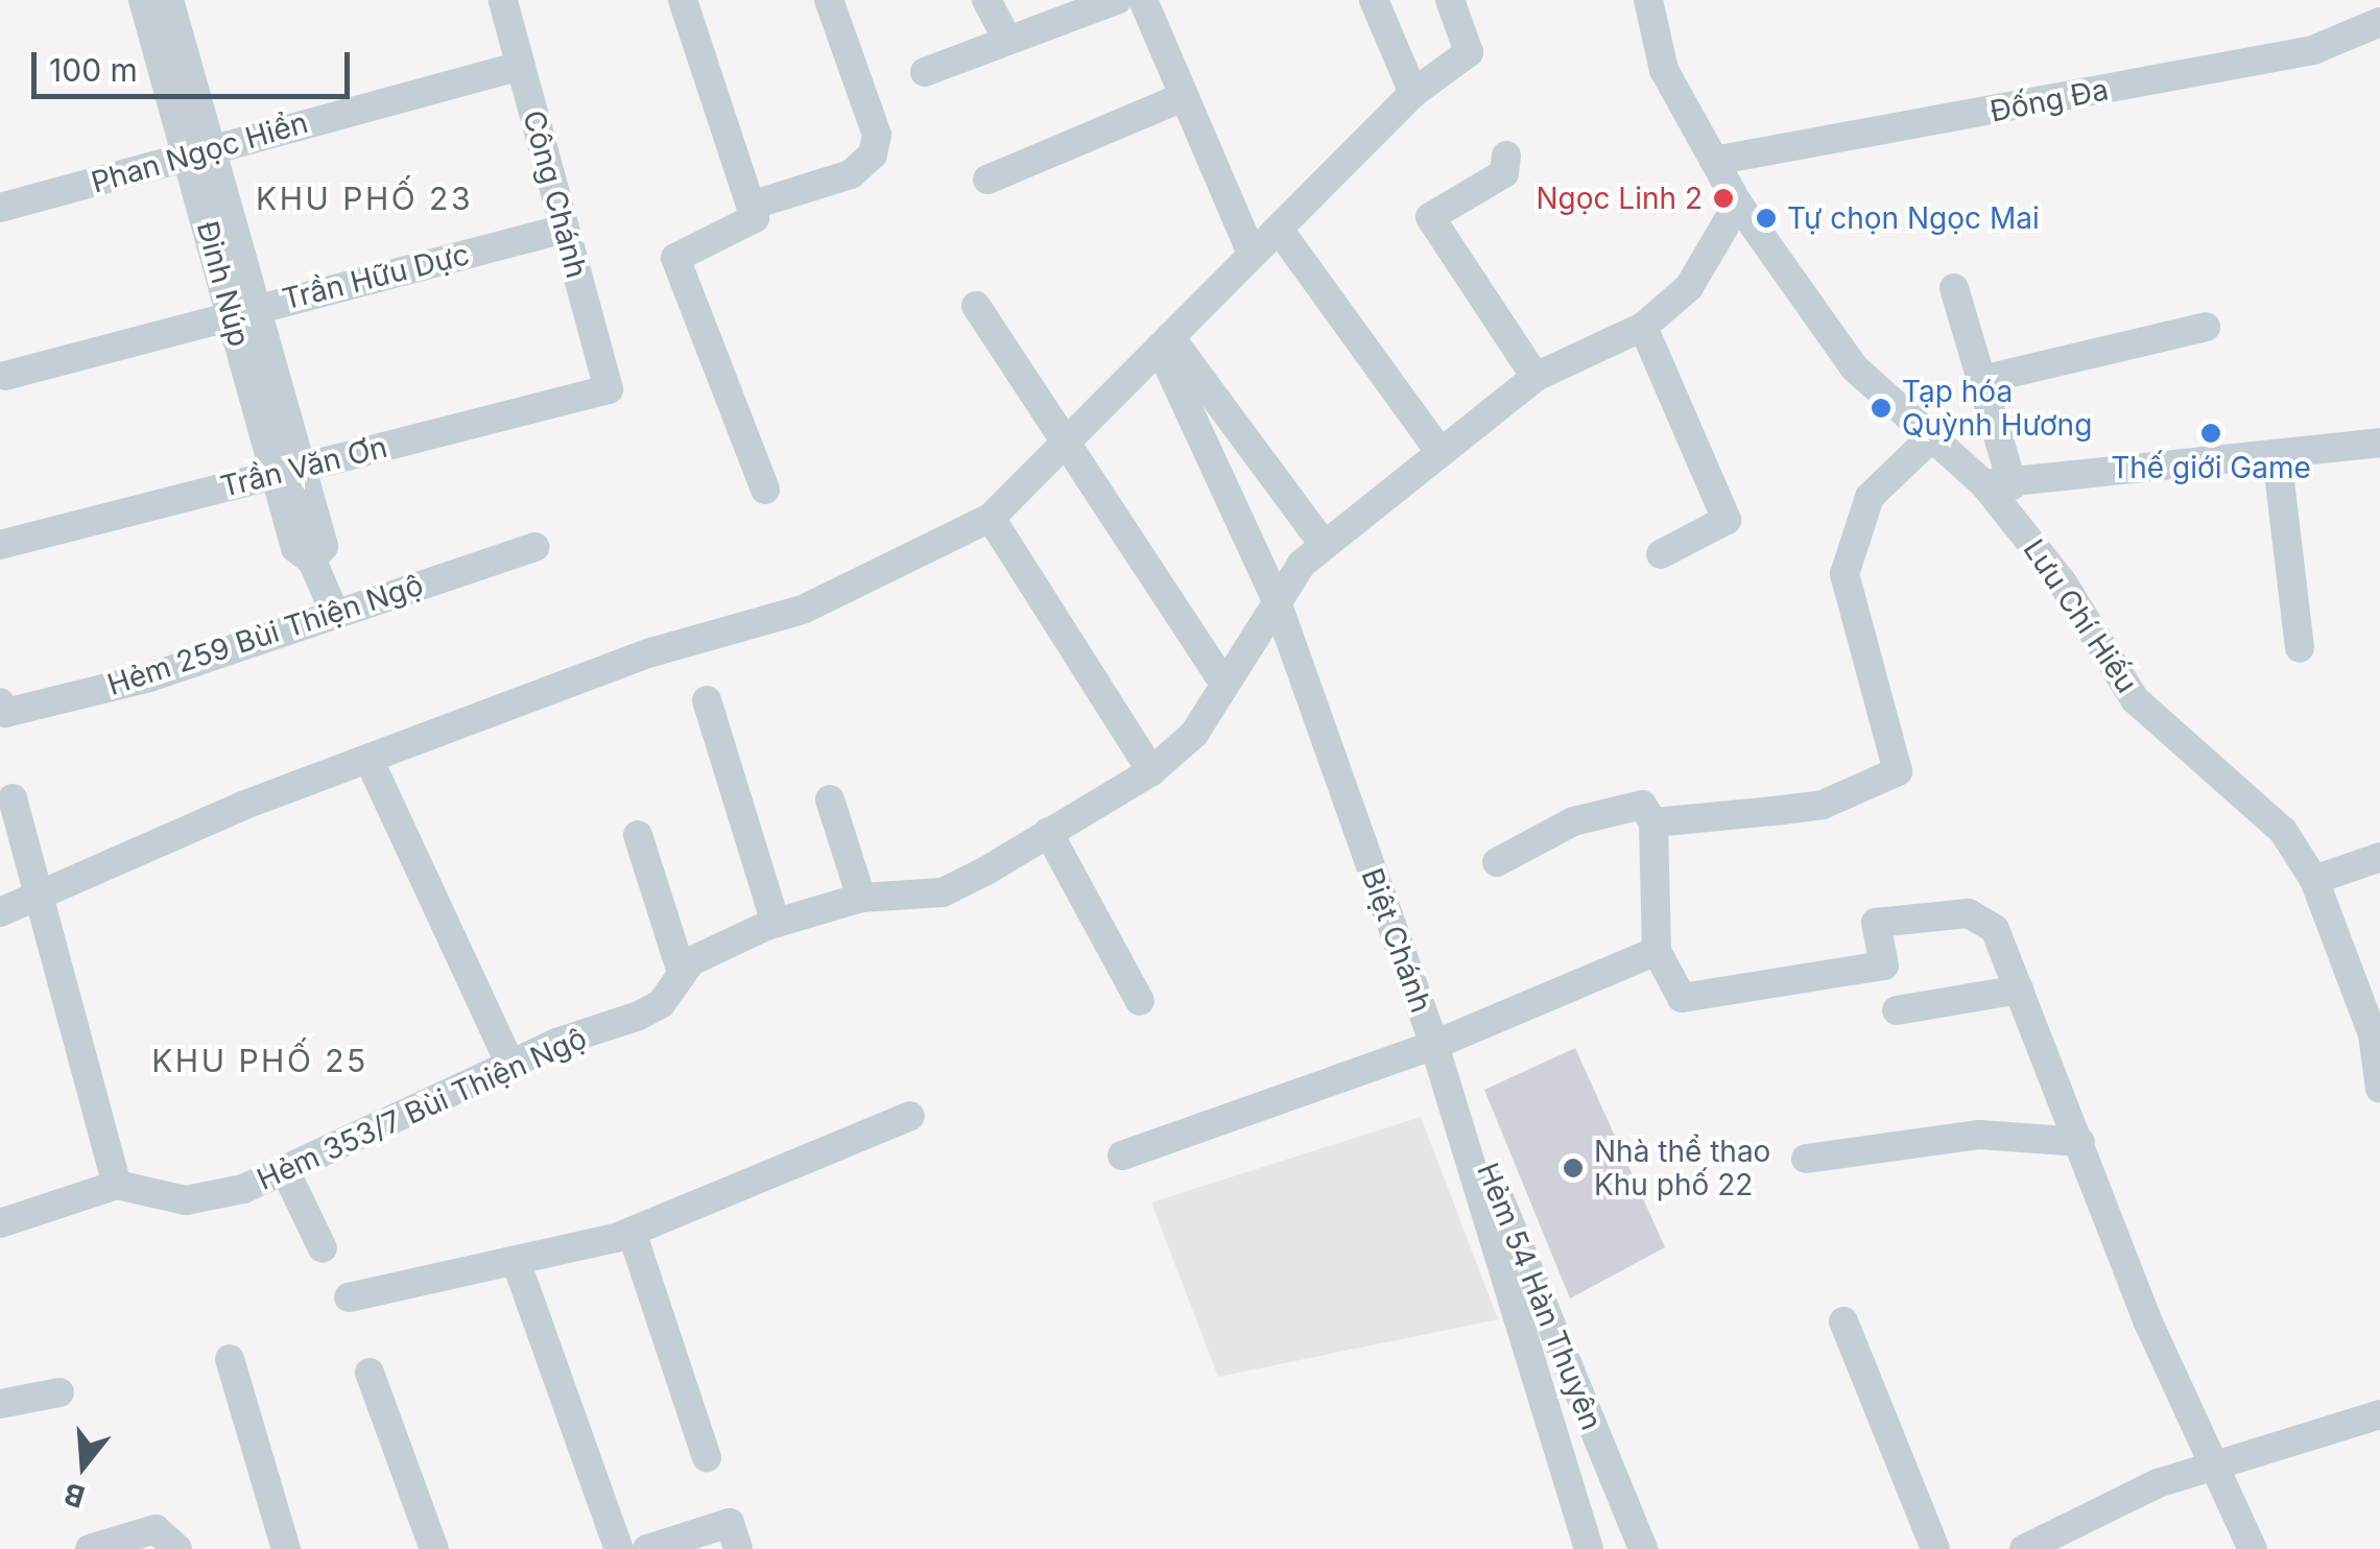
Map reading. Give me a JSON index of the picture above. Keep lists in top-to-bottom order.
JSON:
{
  "streets": {
    "street": [
      "Đống Đa",
      "Phan Ngọc Hiển",
      "Công Chánh",
      "Trần Hữu Dực",
      "Đinh Núp",
      "Trần Văn Ơn",
      "Lưu Chí Hiếu",
      "Hẻm 259 Bùi Thiện Ngộ",
      "Biệt Chánh",
      "Hẻm 353/7 Bùi Thiện Ngộ",
      "Hẻm 54 Hàn Thuyên"
    ]
  },
  "crossings": [
    ["Đống Đa", "Lưu Chí Hiếu"],
    ["Phan Ngọc Hiển", "Công Chánh"],
    ["Phan Ngọc Hiển", "Đinh Núp"],
    ["Công Chánh", "Trần Hữu Dực"],
    ["Công Chánh", "Trần Văn Ơn"],
    ["Trần Hữu Dực", "Đinh Núp"],
    ["Đinh Núp", "Trần Văn Ơn"],
    ["Đinh Núp", "Hẻm 259 Bùi Thiện Ngộ"],
    ["Lưu Chí Hiếu", "Hẻm 353/7 Bùi Thiện Ngộ"],
    ["Biệt Chánh", "Hẻm 353/7 Bùi Thiện Ngộ"],
    ["Biệt Chánh", "Hẻm 54 Hàn Thuyên"]
  ],
  "districts": ["KHU PHỐ 23", "KHU PHỐ 25"],
  "places": [
    "Ngọc Linh 2",
    "Tự chọn Ngọc Mai",
    "Tạp hóa Quỳnh Hương",
    "Thế giới Game",
    "Nhà thể thao Khu phố 22"
  ],
  "scale_bar": "100 m",
  "north": "bottom"
}
